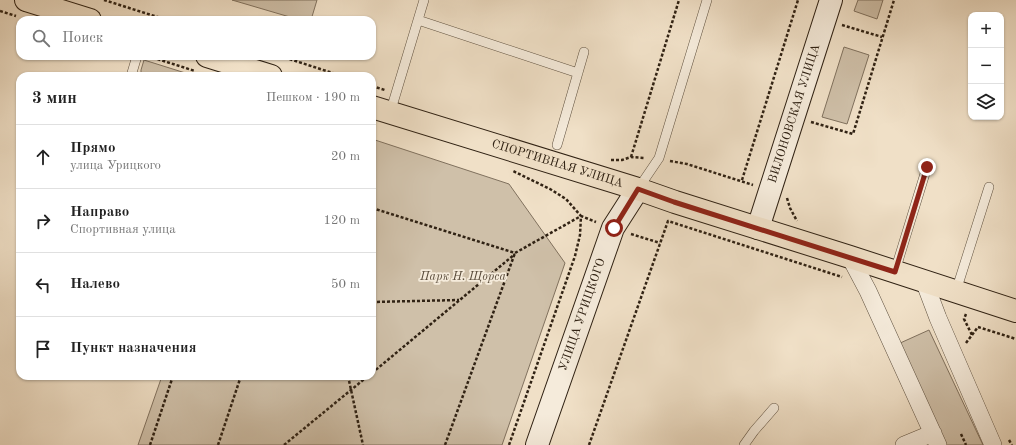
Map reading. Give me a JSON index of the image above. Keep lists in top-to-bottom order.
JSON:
{
  "streets": {
    "main road": ["ВИЛОНОВСКАЯ УЛИЦА", "СПОРТИВНАЯ УЛИЦА", "УЛИЦА УРИЦКОГО"]
  },
  "crossings": [
    ["ВИЛОНОВСКАЯ УЛИЦА", "СПОРТИВНАЯ УЛИЦА"],
    ["СПОРТИВНАЯ УЛИЦА", "УЛИЦА УРИЦКОГО"]
  ],
  "parks": ["Парк Н. Щорса"],
  "page": {
    "map_buttons": ["+", "−"],
    "search": "Поиск",
    "heading": ["3 мин", "Пешком · 190 m"],
    "list": [
      ["Прямо", "улица Урицкого", "20 m"],
      ["Направо", "Спортивная улица", "120 m"],
      ["Налево", "50 m"],
      "Пункт назначения"
    ]
  }
}
